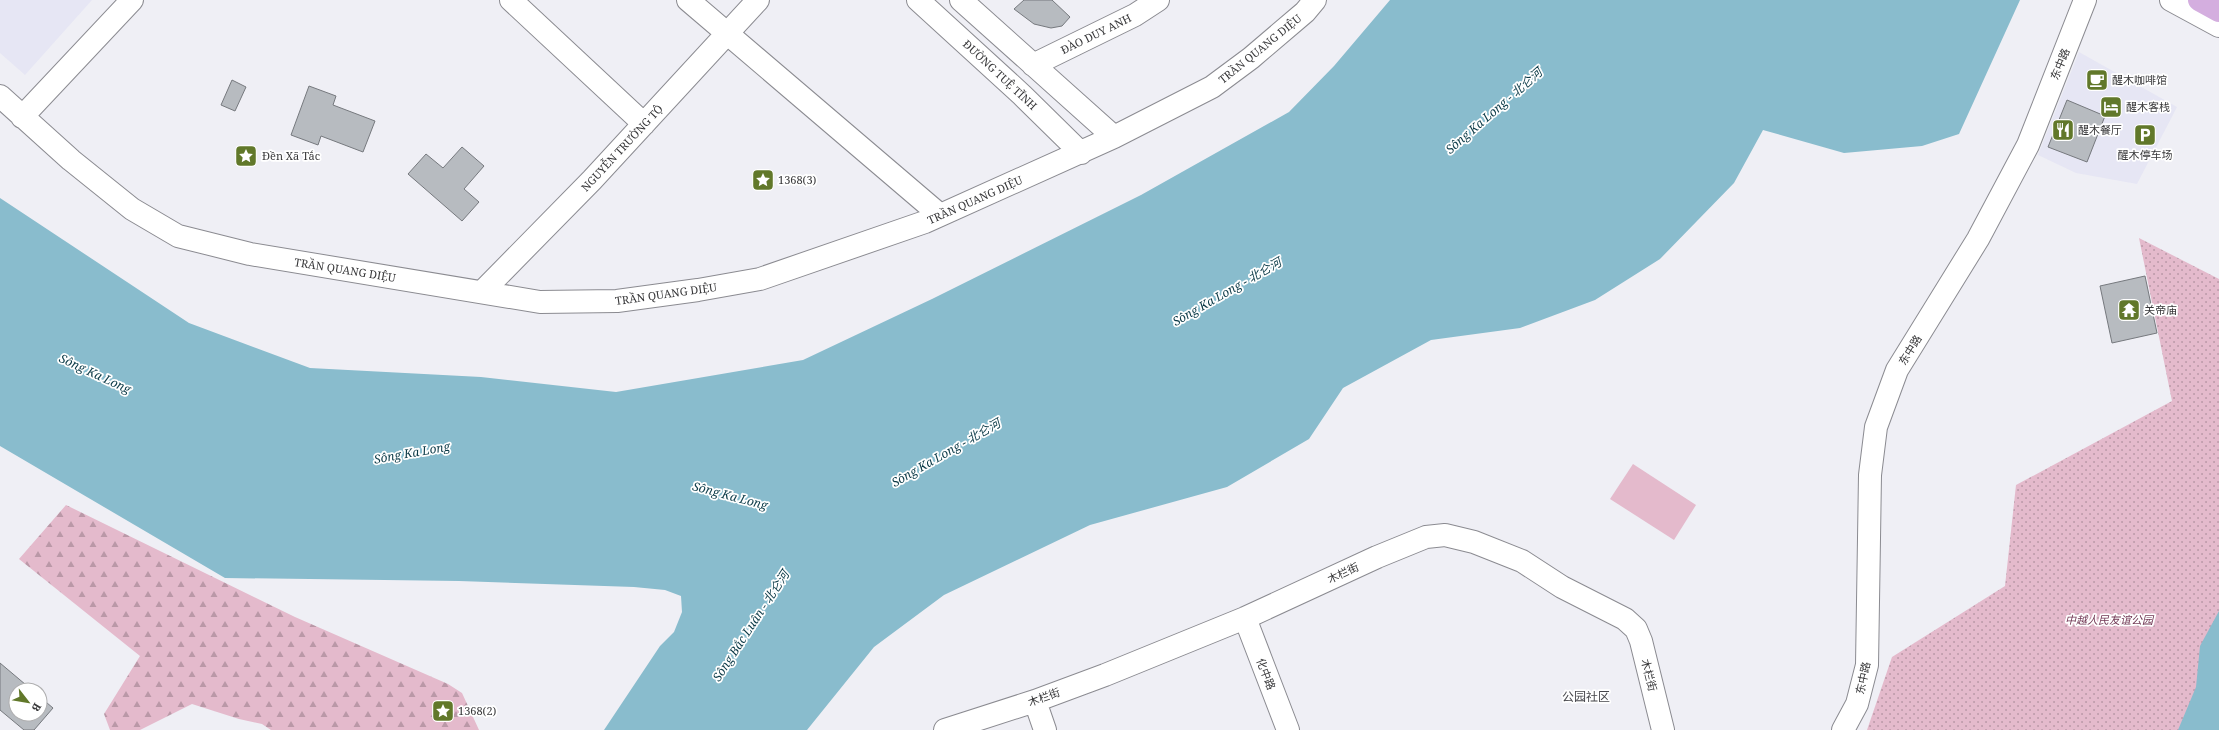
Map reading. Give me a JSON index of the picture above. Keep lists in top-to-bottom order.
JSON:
{
  "streets": {
    "street": [
      "ĐÀO DUY ANH",
      "TRẦN QUANG DIỆU",
      "东中路",
      "ĐƯỜNG TUỆ TĨNH",
      "NGUYỄN TRƯỜNG TỘ",
      "木栏街",
      "化中路"
    ]
  },
  "crossings": [
    ["TRẦN QUANG DIỆU", "ĐƯỜNG TUỆ TĨNH"],
    ["TRẦN QUANG DIỆU", "NGUYỄN TRƯỜNG TỘ"],
    ["木栏街", "化中路"]
  ],
  "districts": ["公园社区"],
  "water": ["Sông Ka Long - 北仑河", "Sông Ka Long", "Sông Bắc Luân - 北仑河"],
  "parks": ["中越人民友谊公园"],
  "places": {
    "cafe": ["醒木咖啡馆"],
    "hotel": ["醒木客栈"],
    "restaurant": ["醒木餐厅"],
    "parking": ["醒木停车场"],
    "place": ["Đền Xã Tắc", "1368(3)", "1368(2)"],
    "temple": ["关帝庙"]
  },
  "north": "bottom right"
}
